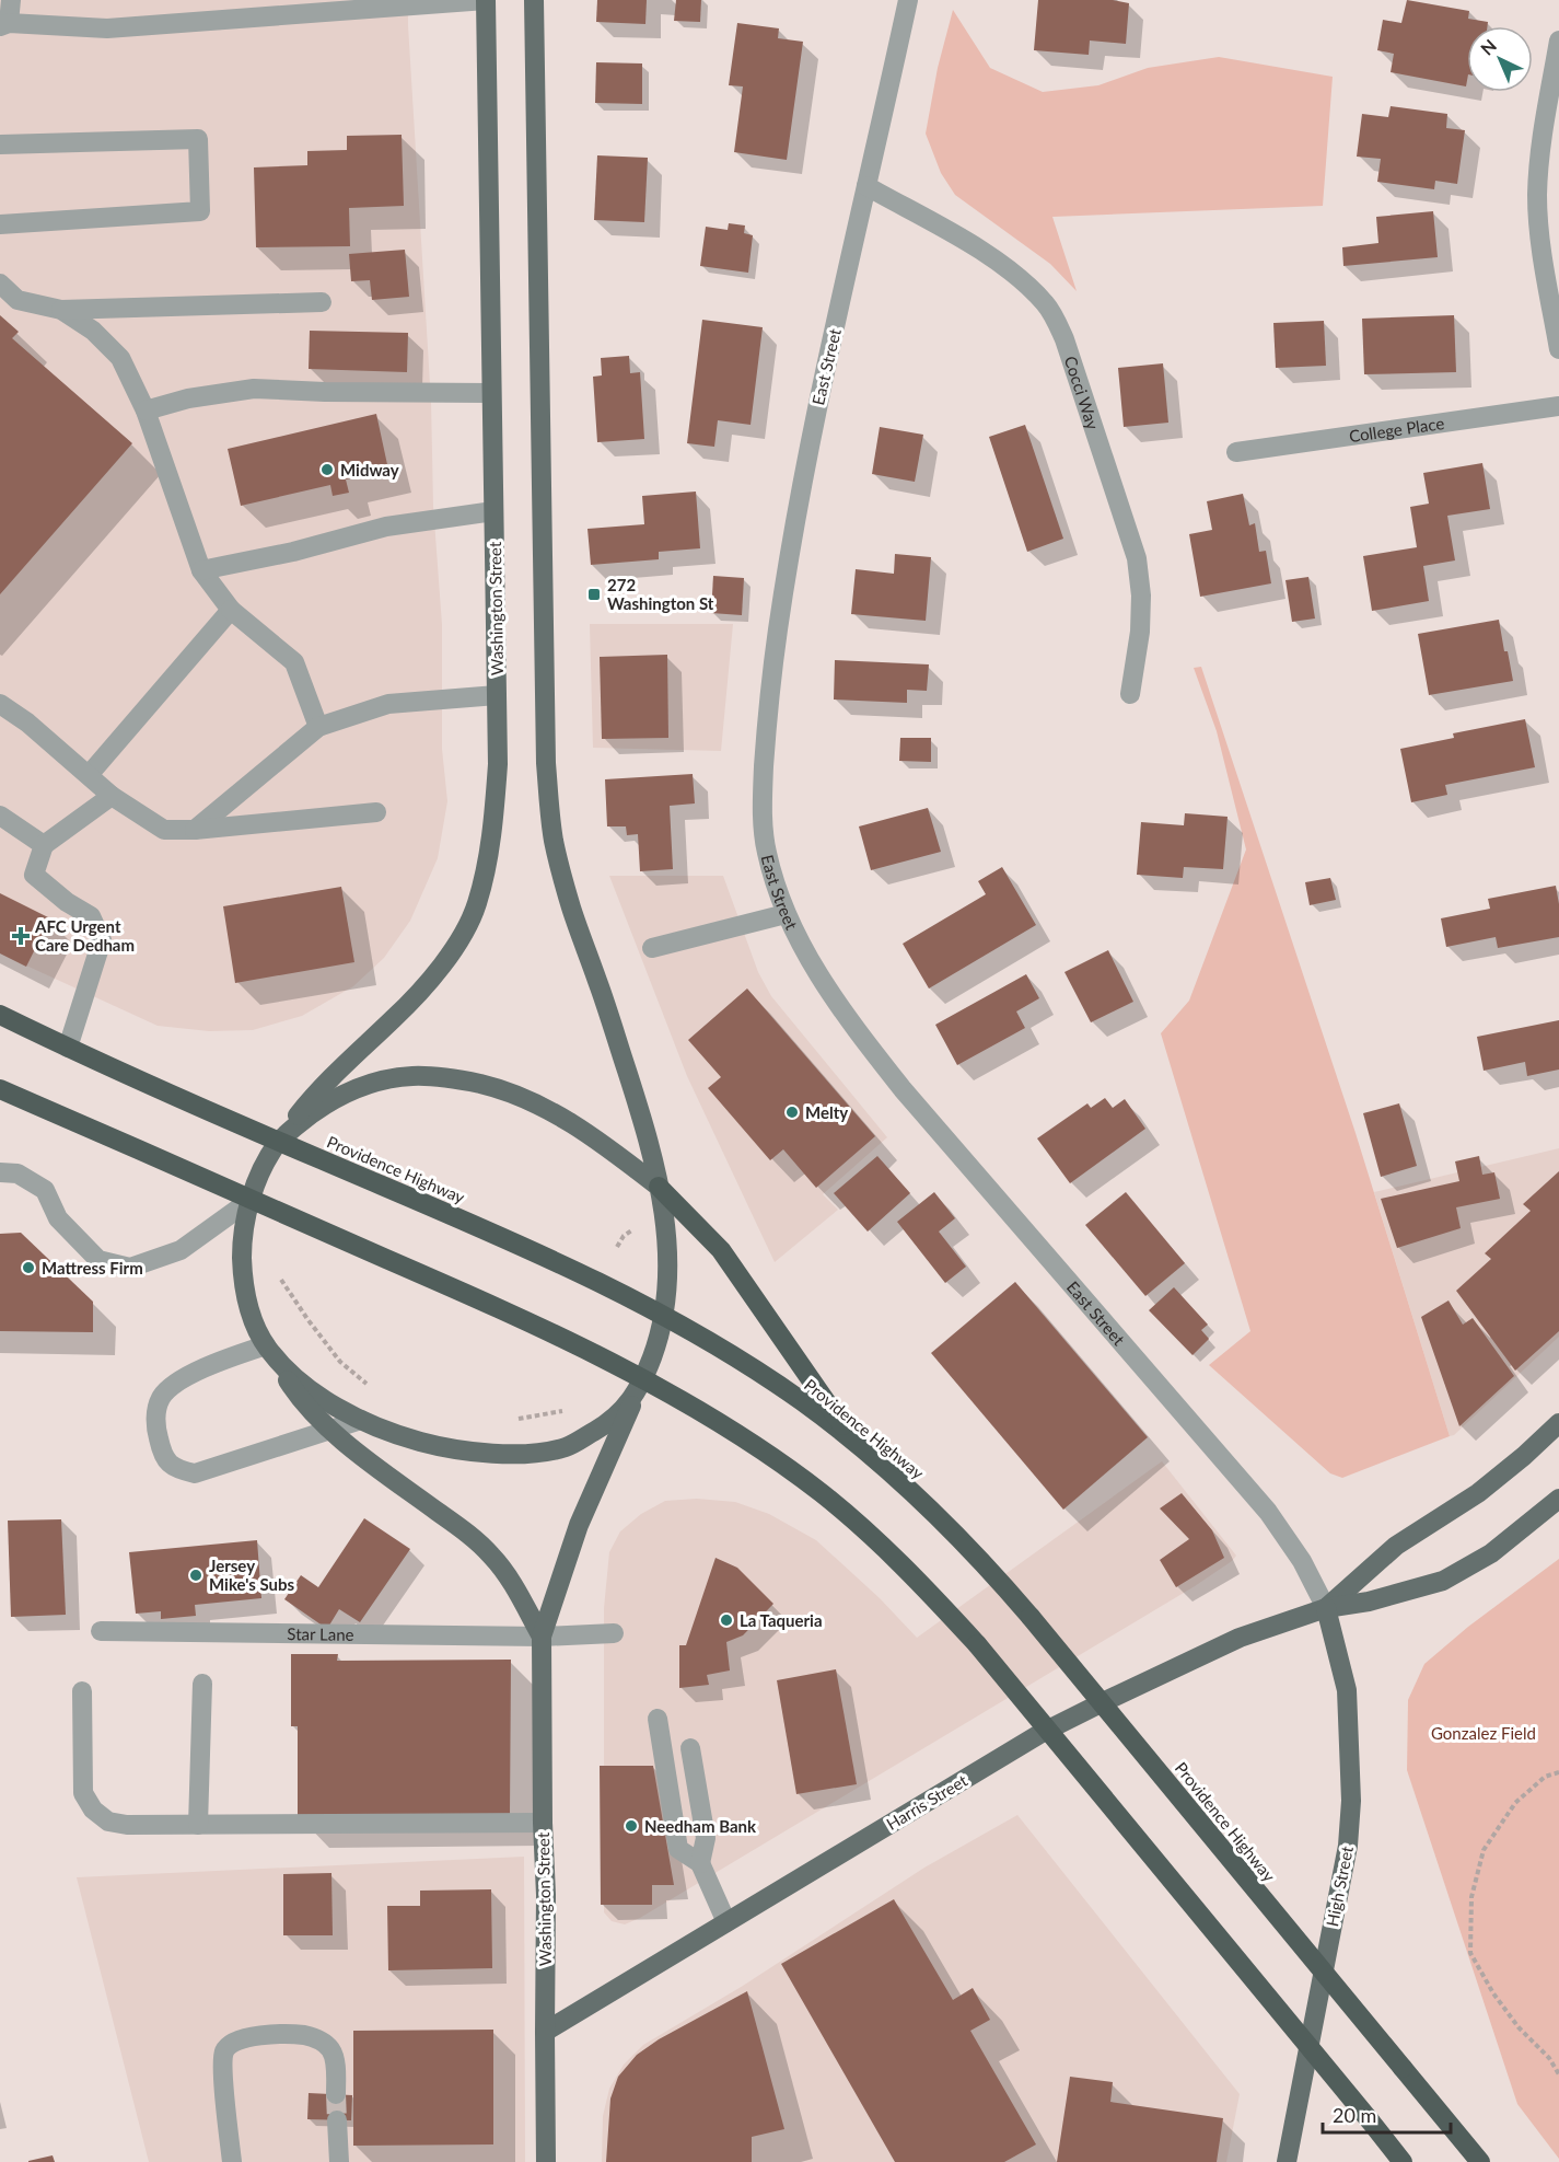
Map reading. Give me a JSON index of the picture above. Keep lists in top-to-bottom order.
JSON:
{
  "streets": {
    "highway": ["Providence Highway"],
    "main road": ["Washington Street", "Harris Street", "High Street"],
    "street": [
      "East Street",
      "Cocci Way",
      "College Place",
      "Star Lane"
    ]
  },
  "crossings": [
    ["East Street", "Cocci Way"],
    ["East Street", "Harris Street"],
    ["East Street", "High Street"],
    ["Washington Street", "Providence Highway"],
    ["Washington Street", "Star Lane"],
    ["Washington Street", "Harris Street"],
    ["Harris Street", "High Street"]
  ],
  "parks": ["Gonzalez Field"],
  "places": {
    "other": [
      "Midway",
      "Melty",
      "Mattress Firm",
      "Jersey Mike's Subs",
      "La Taqueria",
      "Needham Bank"
    ],
    "transit": ["272 Washington St"],
    "health": ["AFC Urgent Care Dedham"]
  },
  "scale_bar": "20 m",
  "north": "top left"
}
